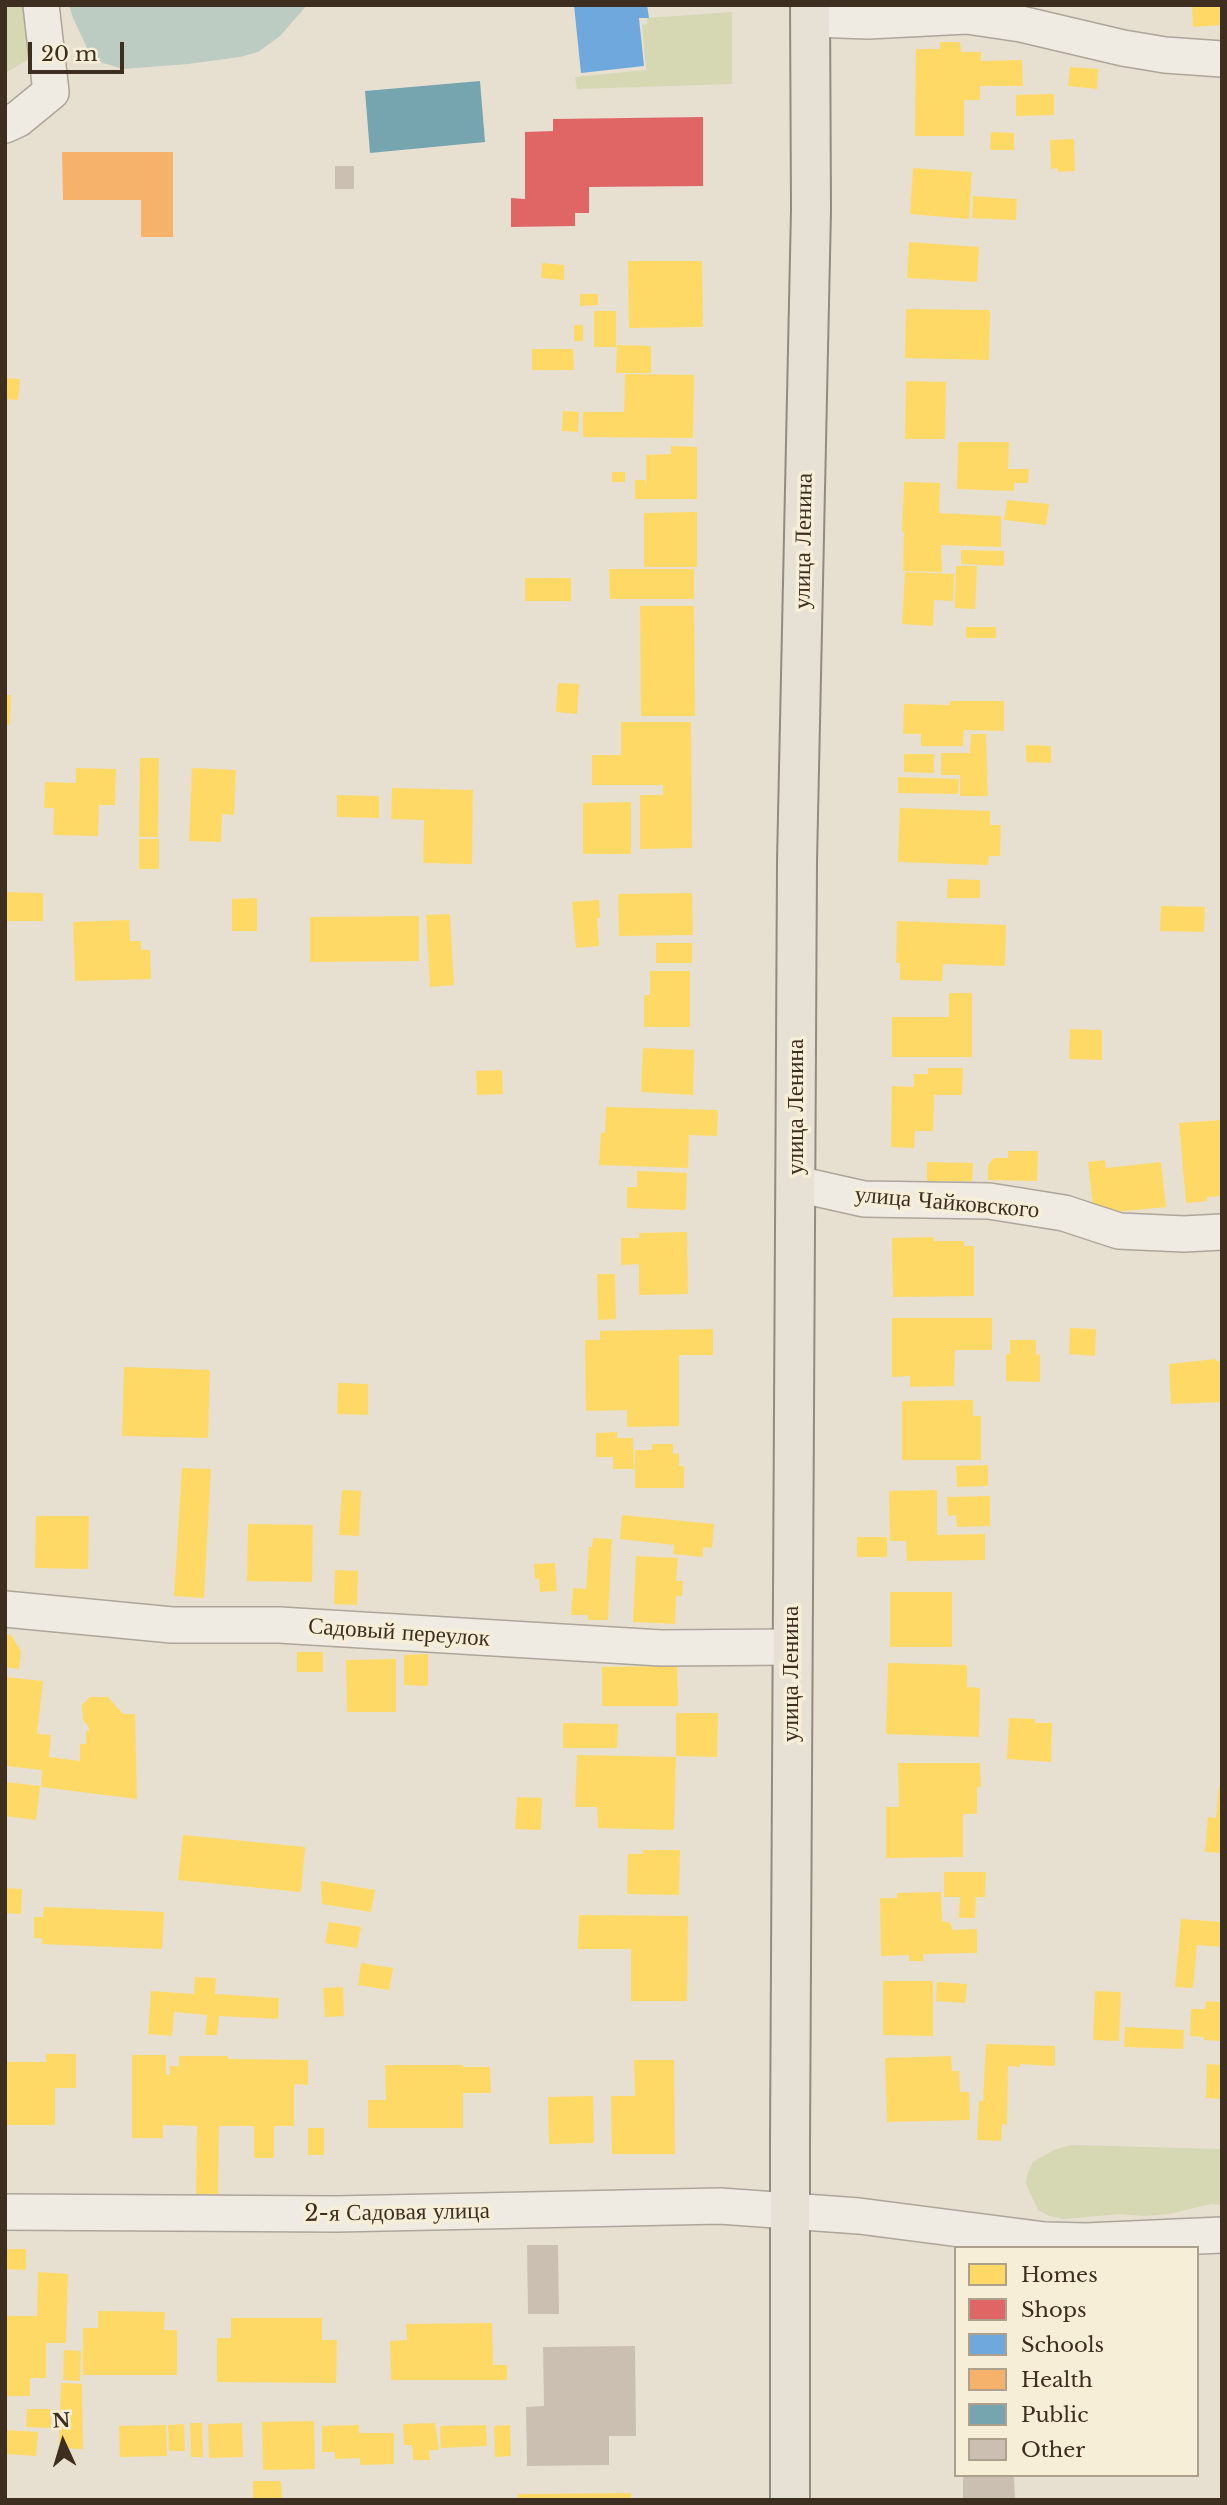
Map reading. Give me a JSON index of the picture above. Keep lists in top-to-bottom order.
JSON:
{
  "streets": {
    "main road": ["улица Ленина"],
    "street": ["улица Чайковского", "Садовый переулок", "2-я Садовая улица"]
  },
  "crossings": [
    ["улица Ленина", "улица Чайковского"],
    ["улица Ленина", "Садовый переулок"],
    ["улица Ленина", "2-я Садовая улица"]
  ],
  "legend": [
    "Homes",
    "Shops",
    "Schools",
    "Health",
    "Public",
    "Other"
  ],
  "scale_bar": "20 m",
  "north": "top"
}
